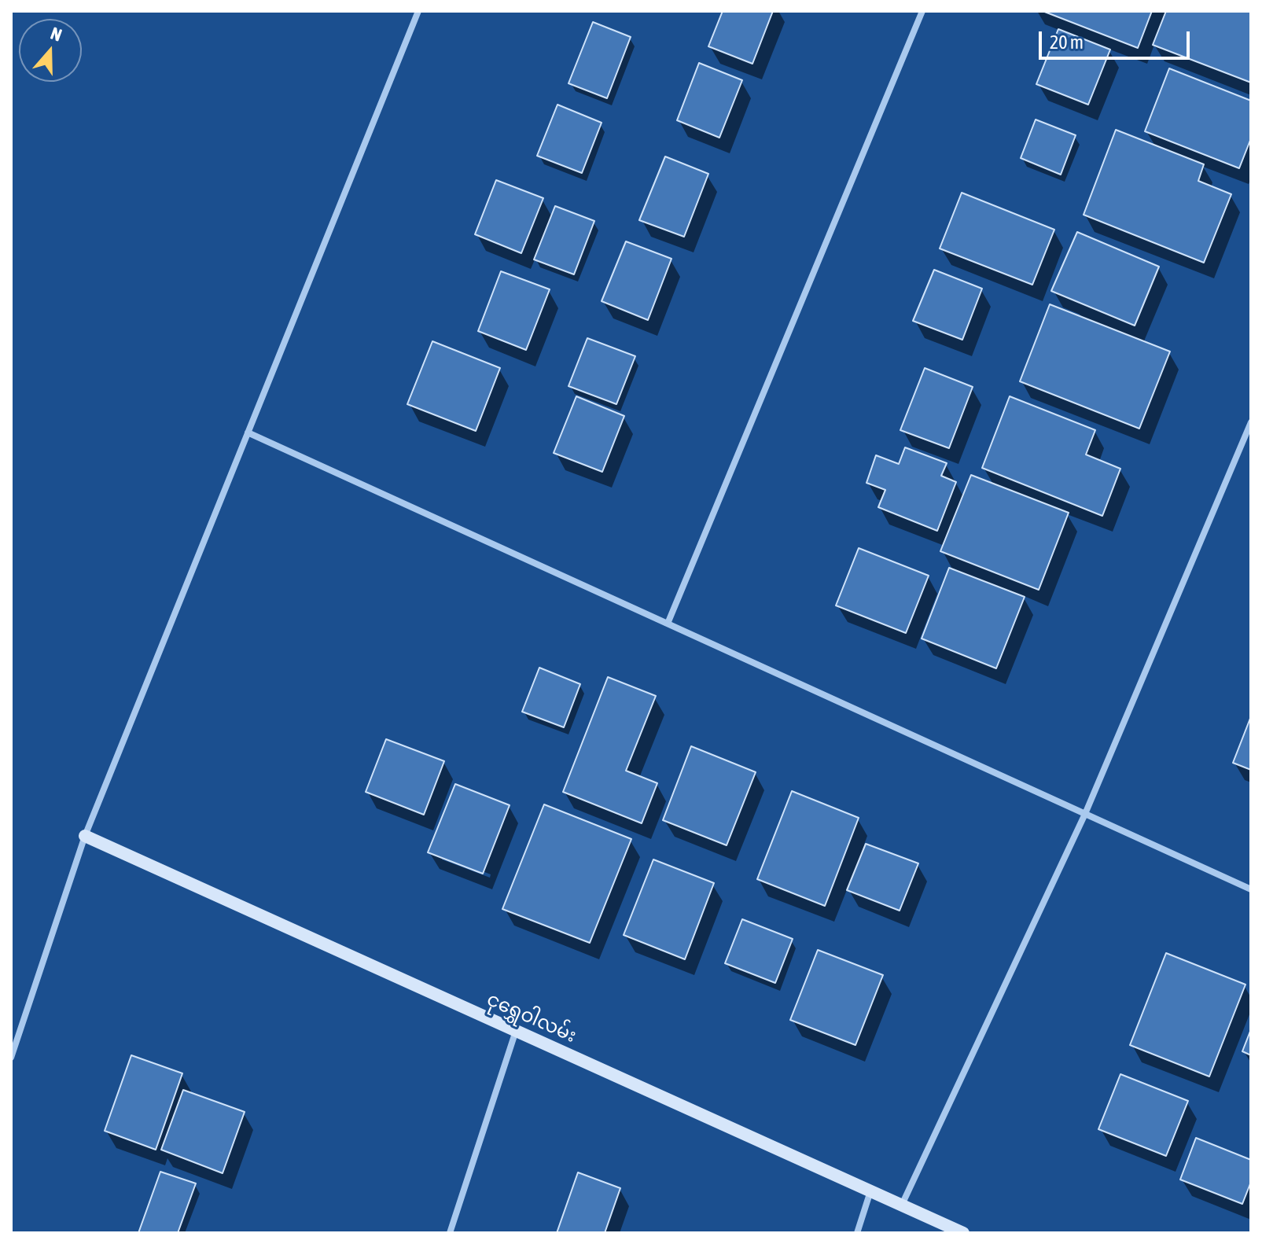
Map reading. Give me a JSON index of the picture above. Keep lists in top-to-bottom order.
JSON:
{
  "streets": {
    "street": ["ငုရွှေဝါလမ်း"]
  },
  "scale_bar": "20 m",
  "north": "top"
}
